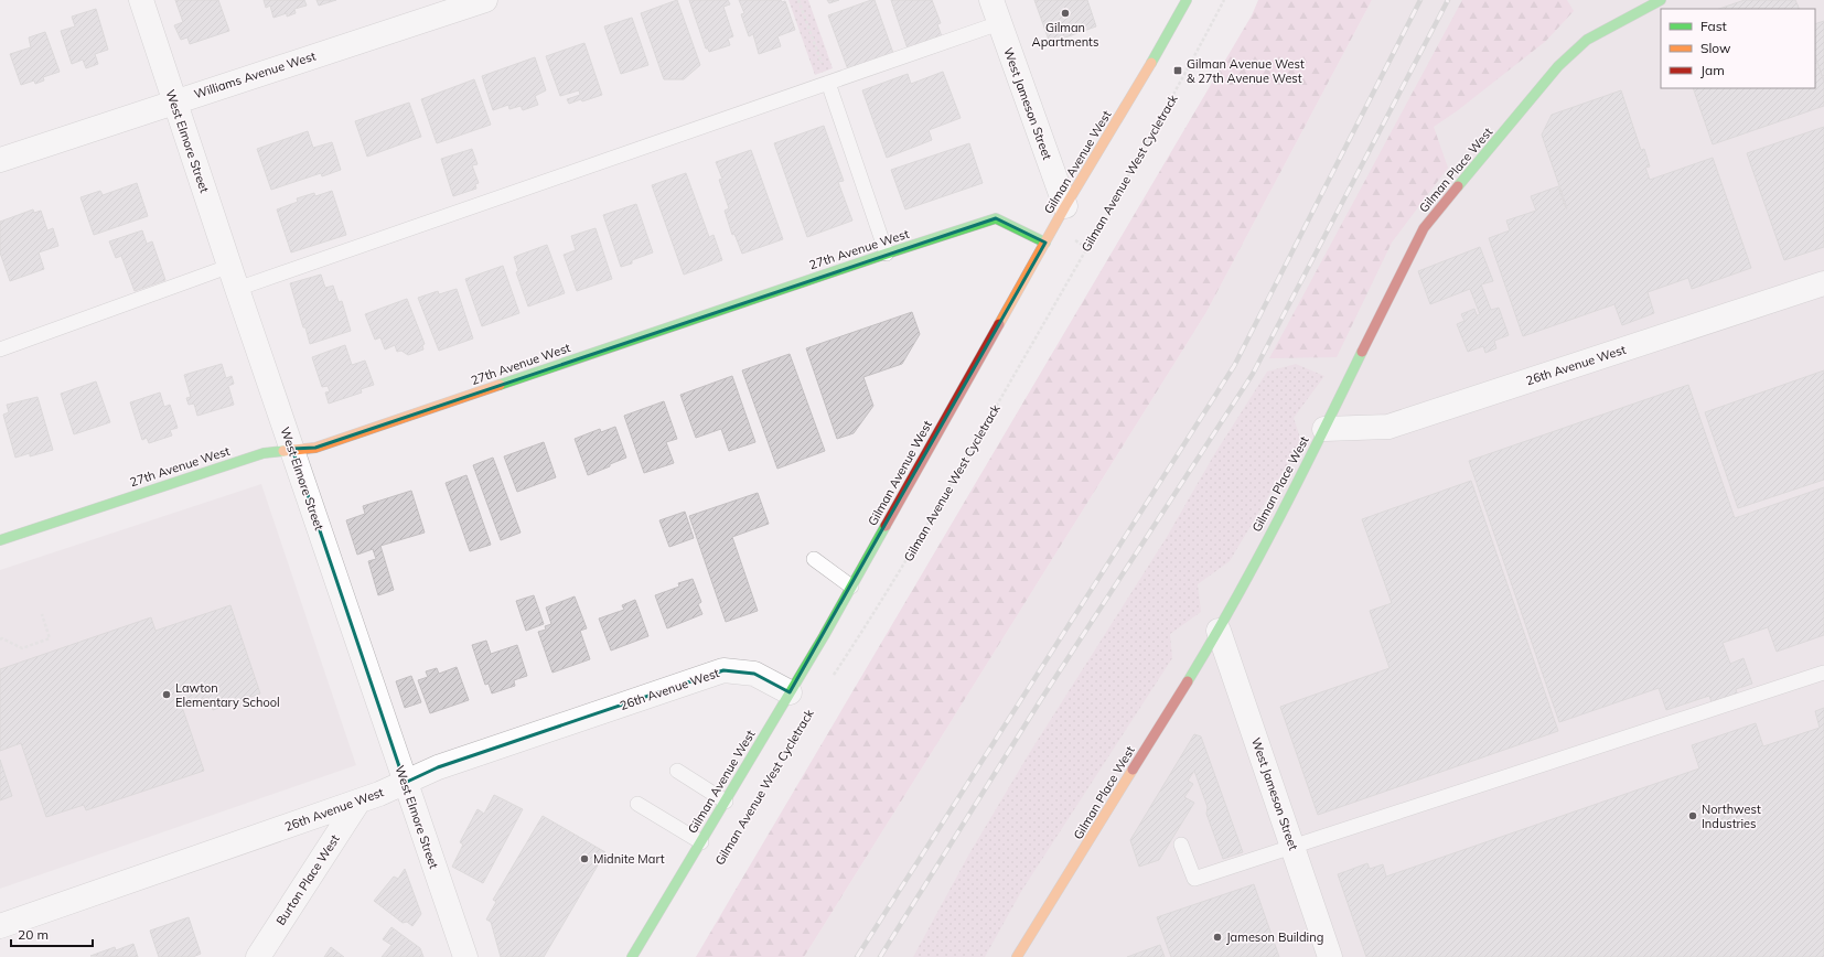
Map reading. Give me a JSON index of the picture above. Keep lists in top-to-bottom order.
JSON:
{
  "streets": {
    "street": [
      "Williams Avenue West",
      "West Jameson Street",
      "West Elmore Street",
      "Gilman Avenue West",
      "Gilman Place West",
      "27th Avenue West",
      "26th Avenue West",
      "Burton Place West"
    ],
    "path": ["Gilman Avenue West Cycletrack"]
  },
  "crossings": [
    ["Williams Avenue West", "West Elmore Street"],
    ["West Jameson Street", "Gilman Avenue West"],
    ["West Jameson Street", "Gilman Place West"],
    ["West Elmore Street", "27th Avenue West"],
    ["West Elmore Street", "26th Avenue West"],
    ["Gilman Avenue West", "27th Avenue West"],
    ["Gilman Avenue West", "26th Avenue West"],
    ["Gilman Place West", "26th Avenue West"],
    ["26th Avenue West", "Burton Place West"]
  ],
  "places": {
    "other": [
      "Gilman Apartments",
      "Lawton Elementary School",
      "Northwest Industries",
      "Midnite Mart",
      "Jameson Building"
    ],
    "transit": ["Gilman Avenue West & 27th Avenue West"]
  },
  "legend": ["Fast", "Slow", "Jam"],
  "scale_bar": "20 m"
}
